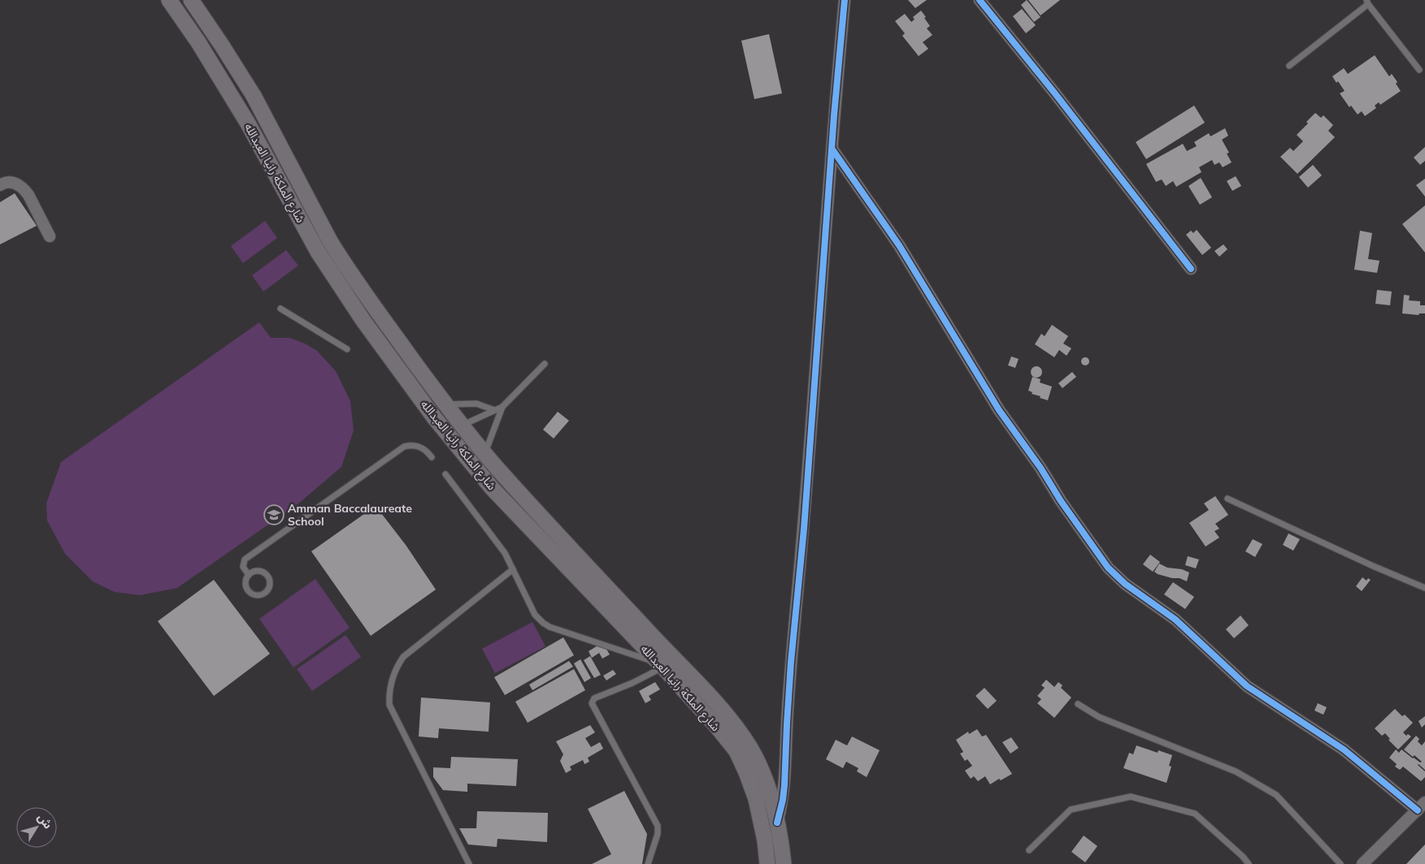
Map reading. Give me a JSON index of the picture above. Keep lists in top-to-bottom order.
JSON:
{
  "streets": {
    "main road": ["شارع الملكة رانيا العبدالله"]
  },
  "places": {
    "school or university": ["Amman Baccalaureate School"]
  },
  "north": "top right"
}
